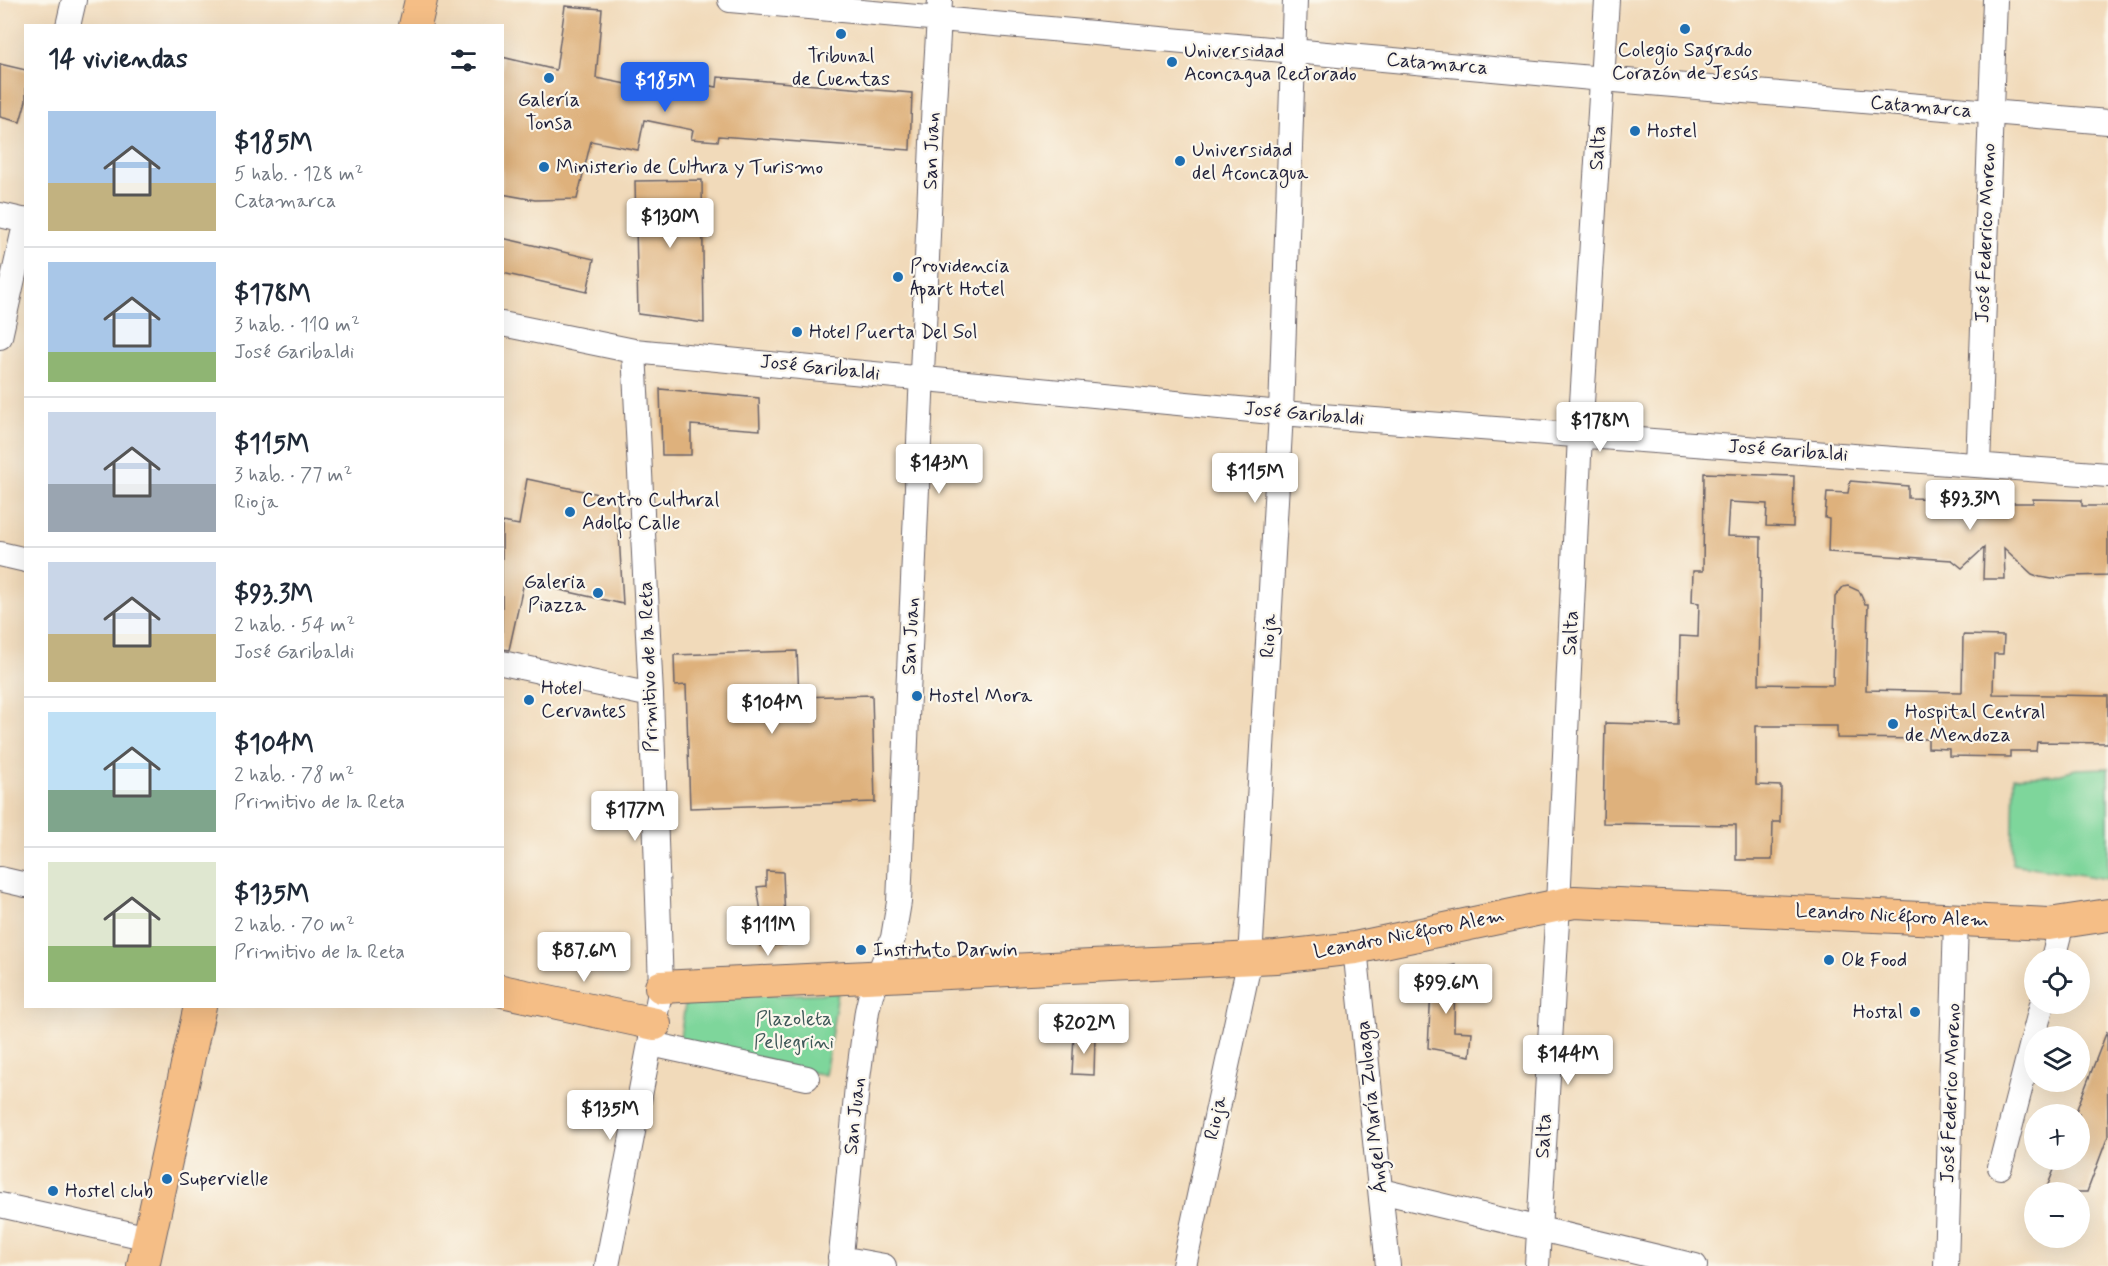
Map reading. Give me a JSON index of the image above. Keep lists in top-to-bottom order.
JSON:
{
  "streets": {
    "main road": ["Leandro Nicéforo Alem"],
    "street": [
      "Catamarca",
      "Salta",
      "San Juan",
      "José Federico Moreno",
      "José Garibaldi",
      "Rioja",
      "Primitivo de la Reta",
      "Ángel María Zuloaga"
    ]
  },
  "crossings": [
    ["Catamarca", "Salta"],
    ["Catamarca", "San Juan"],
    ["Catamarca", "José Federico Moreno"],
    ["Catamarca", "Rioja"],
    ["Salta", "José Garibaldi"],
    ["Salta", "Leandro Nicéforo Alem"],
    ["San Juan", "José Garibaldi"],
    ["San Juan", "Leandro Nicéforo Alem"],
    ["José Federico Moreno", "José Garibaldi"],
    ["José Federico Moreno", "Leandro Nicéforo Alem"],
    ["José Garibaldi", "Rioja"],
    ["José Garibaldi", "Primitivo de la Reta"],
    ["Rioja", "Leandro Nicéforo Alem"],
    ["Primitivo de la Reta", "Leandro Nicéforo Alem"],
    ["Leandro Nicéforo Alem", "Ángel María Zuloaga"]
  ],
  "parks": ["Plazoleta Pellegrini"],
  "places": [
    "Colegio Sagrado Corazón de Jesús",
    "Tribunal de Cuentas",
    "Universidad Aconcagua Rectorado",
    "Galería Tonsa",
    "Hostel",
    "Universidad del Aconcagua",
    "Ministerio de Cultura y Turismo",
    "Providencia Apart Hotel",
    "Hotel Puerta Del Sol",
    "Centro Cultural Adolfo Calle",
    "Galeria Piazza",
    "Hostel Mora",
    "Hotel Cervantes",
    "Hospital Central de Mendoza",
    "Instituto Darwin",
    "Ok Food",
    "Hostal",
    "Supervielle",
    "Hostel club"
  ],
  "page": {
    "heading": "14 viviendas",
    "price": [
      "$185M",
      "$130M",
      "$178M",
      "$143M",
      "$115M",
      "$93.3M",
      "$104M",
      "$177M",
      "$111M",
      "$87.6M",
      "$99.6M",
      "$202M",
      "$144M",
      "$135M"
    ],
    "list": [
      {
        "name": "$185M",
        "note": "5 hab. · 128 m² · Catamarca"
      },
      {
        "name": "$178M",
        "note": "3 hab. · 110 m² · José Garibaldi"
      },
      {
        "name": "$115M",
        "note": "3 hab. · 77 m² · Rioja"
      },
      {
        "name": "$93.3M",
        "note": "2 hab. · 54 m² · José Garibaldi"
      },
      {
        "name": "$104M",
        "note": "2 hab. · 78 m² · Primitivo de la Reta"
      },
      {
        "name": "$135M",
        "note": "2 hab. · 70 m² · Primitivo de la Reta"
      }
    ],
    "map_buttons": ["+", "−"]
  }
}
